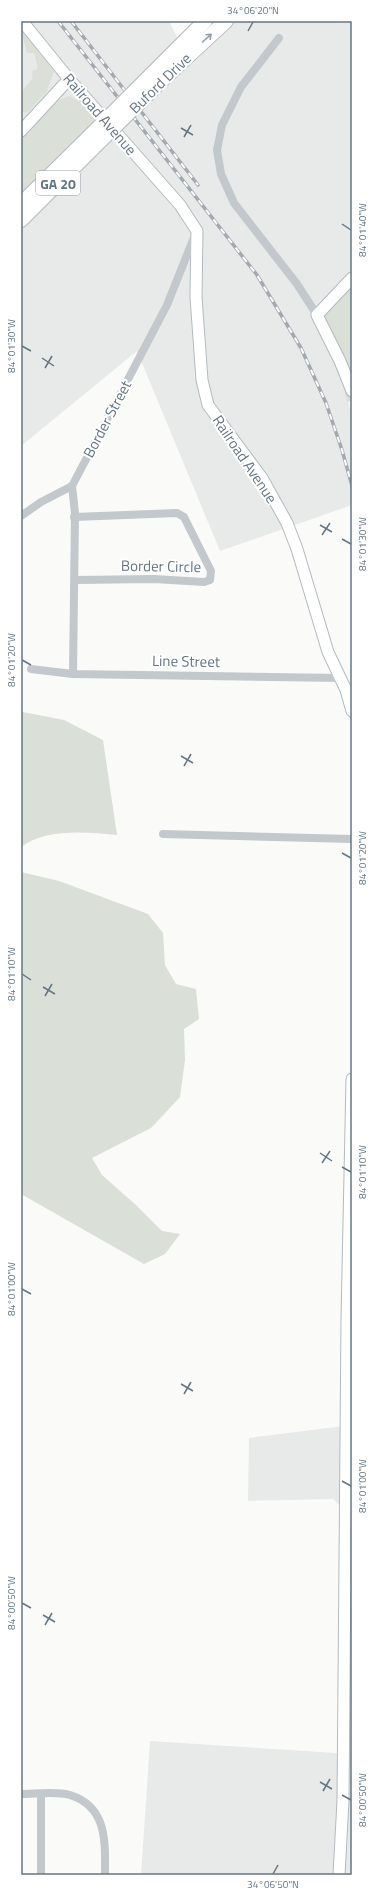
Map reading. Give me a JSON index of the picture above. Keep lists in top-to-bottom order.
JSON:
{
  "streets": {
    "highway": ["Buford Drive", "GA 20"],
    "street": [
      "Railroad Avenue",
      "Border Street",
      "Border Circle",
      "Line Street"
    ]
  },
  "crossings": [
    ["Buford Drive", "GA 20"],
    ["Railroad Avenue", "Border Street"],
    ["Railroad Avenue", "Line Street"]
  ],
  "coordinates": [
    "34°06'20\"N",
    "84°01'40\"W",
    "84°01'30\"W",
    "84°01'20\"W",
    "84°01'10\"W",
    "84°01'00\"W",
    "84°00'50\"W",
    "34°06'50\"N"
  ]
}
